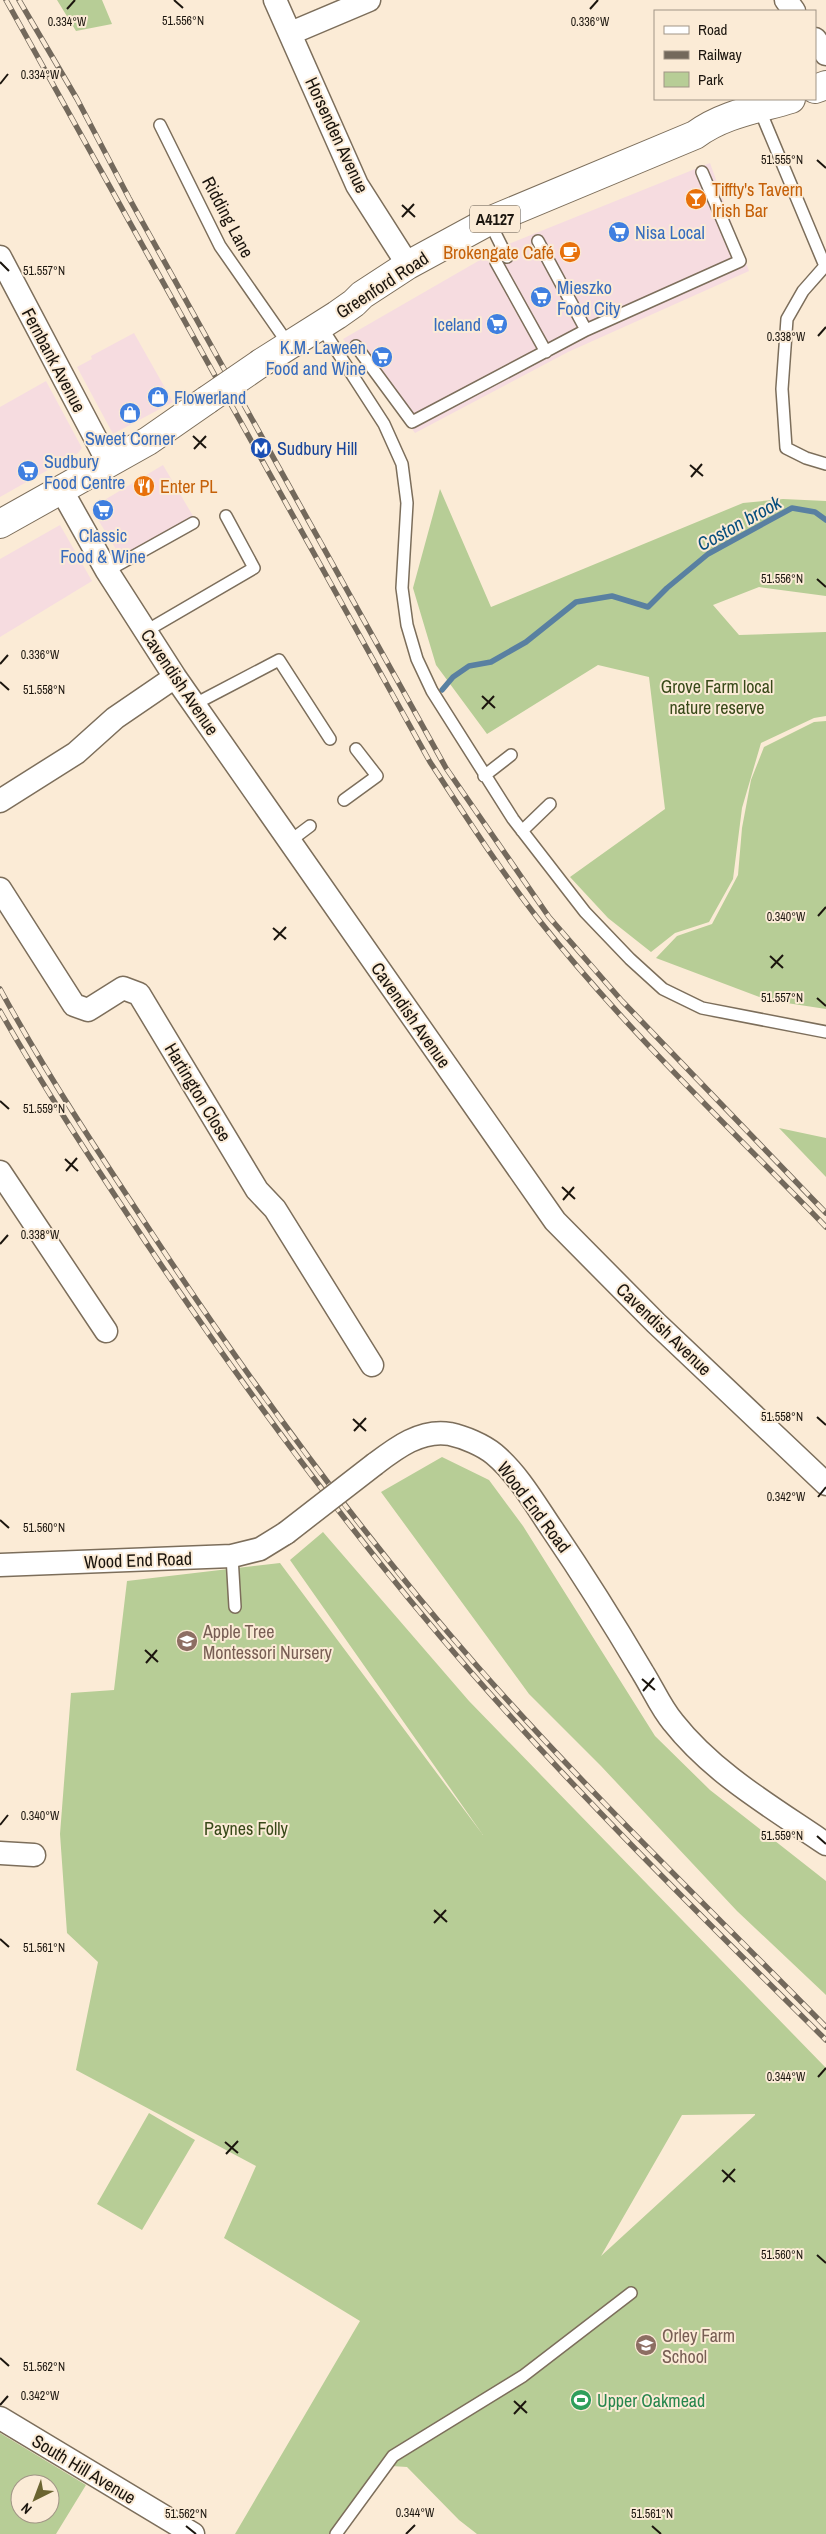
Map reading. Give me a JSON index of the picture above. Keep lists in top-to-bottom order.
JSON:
{
  "streets": {
    "main road": ["A4127", "Greenford Road"],
    "street": [
      "Horsenden Avenue",
      "Fernbank Avenue",
      "Cavendish Avenue",
      "Hartington Close",
      "Wood End Road",
      "South Hill Avenue"
    ],
    "lane": ["Ridding Lane"]
  },
  "crossings": [
    ["Horsenden Avenue", "Greenford Road"],
    ["Ridding Lane", "Greenford Road"],
    ["Greenford Road", "Fernbank Avenue"],
    ["Greenford Road", "Cavendish Avenue"]
  ],
  "water": ["Coston brook"],
  "parks": ["Grove Farm local nature reserve", "Paynes Folly"],
  "places": {
    "bar": ["Tiffty's Tavern Irish Bar"],
    "supermarket": [
      "Nisa Local",
      "Mieszko Food City",
      "Iceland",
      "K.M. Laween Food and Wine",
      "Sudbury Food Centre",
      "Classic Food & Wine"
    ],
    "cafe": ["Brokengate Café"],
    "shop": ["Flowerland", "Sweet Corner"],
    "metro station": ["Sudbury Hill"],
    "restaurant": ["Enter PL"],
    "school or university": ["Apple Tree Montessori Nursery", "Orley Farm School"],
    "sports": ["Upper Oakmead"]
  },
  "legend": ["Road", "Railway", "Park"],
  "north": "bottom left",
  "coordinates": [
    "51.556°N",
    "0.334°W",
    "0.336°W",
    "51.555°N",
    "51.557°N",
    "0.338°W",
    "51.558°N",
    "0.340°W",
    "51.559°N",
    "0.342°W",
    "51.560°N",
    "51.561°N",
    "0.344°W",
    "51.562°N"
  ]
}
